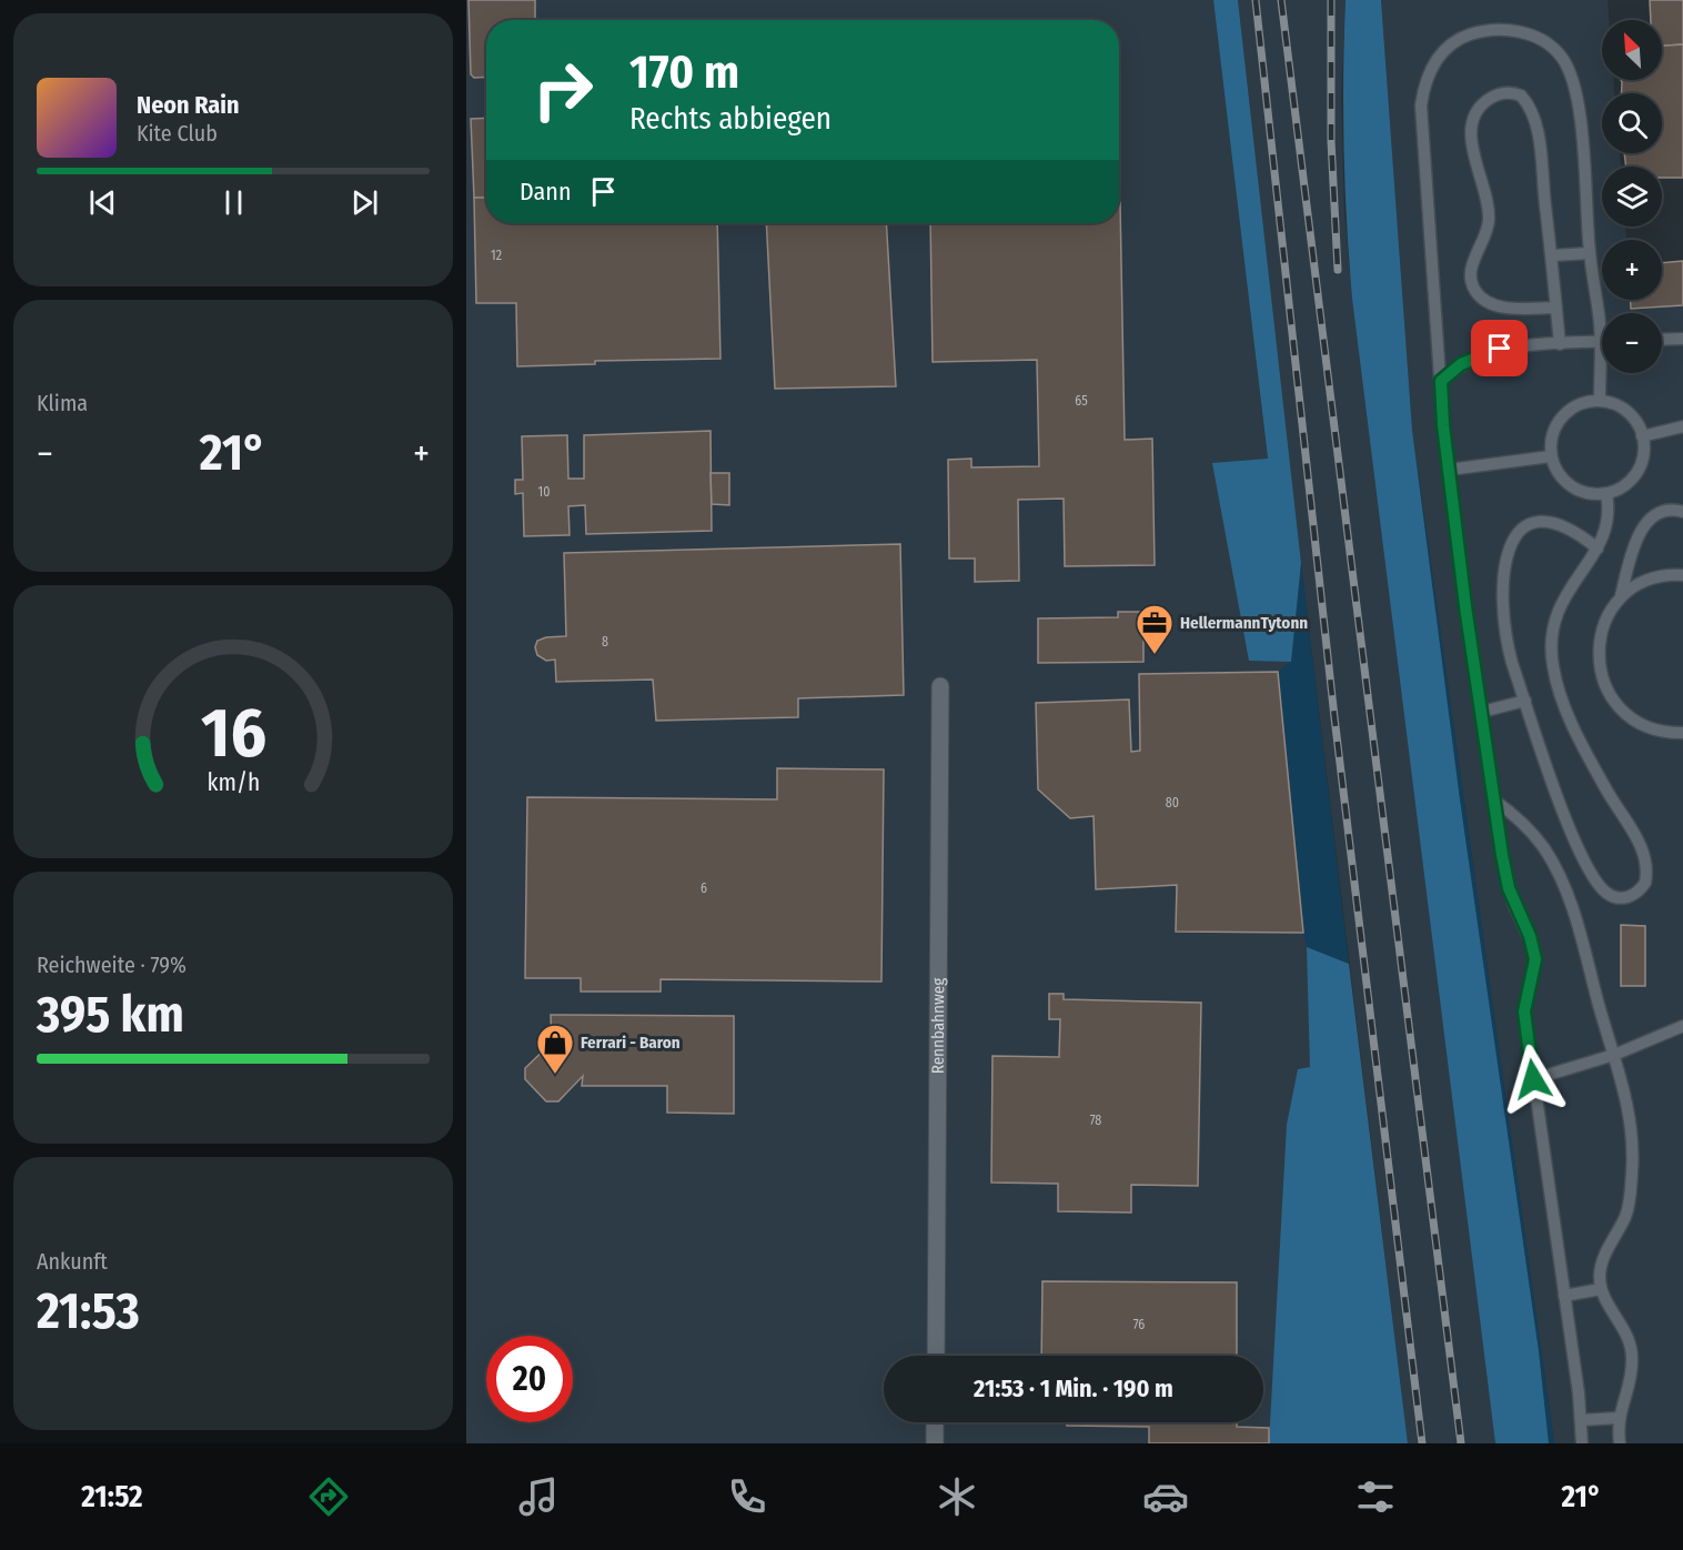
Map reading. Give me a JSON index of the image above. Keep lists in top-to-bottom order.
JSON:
{
  "streets": {
    "street": ["Rennbahnweg"]
  },
  "places": {
    "office": ["HellermannTytonn"],
    "shop": ["Ferrari - Baron"]
  },
  "house_numbers": [
    "12",
    "65",
    "10",
    "8",
    "80",
    "6",
    "78",
    "76"
  ],
  "north": "top left",
  "page": {
    "map_buttons": ["+", "−"],
    "turn": ["170 m", "Rechts abbiegen"],
    "song": ["Neon Rain", "Kite Club"],
    "then": "Dann",
    "tile": [
      "Klima",
      ["Reichweite · 79%", "395 km"],
      ["Ankunft", "21:53"]
    ],
    "heat": ["−", "21°", "+"],
    "limit": "20",
    "trip": "21:53 · 1 Min. · 190 m",
    "tabs": ["21:52", "21°"],
    "gauge": ["16", "km/h"]
  }
}
